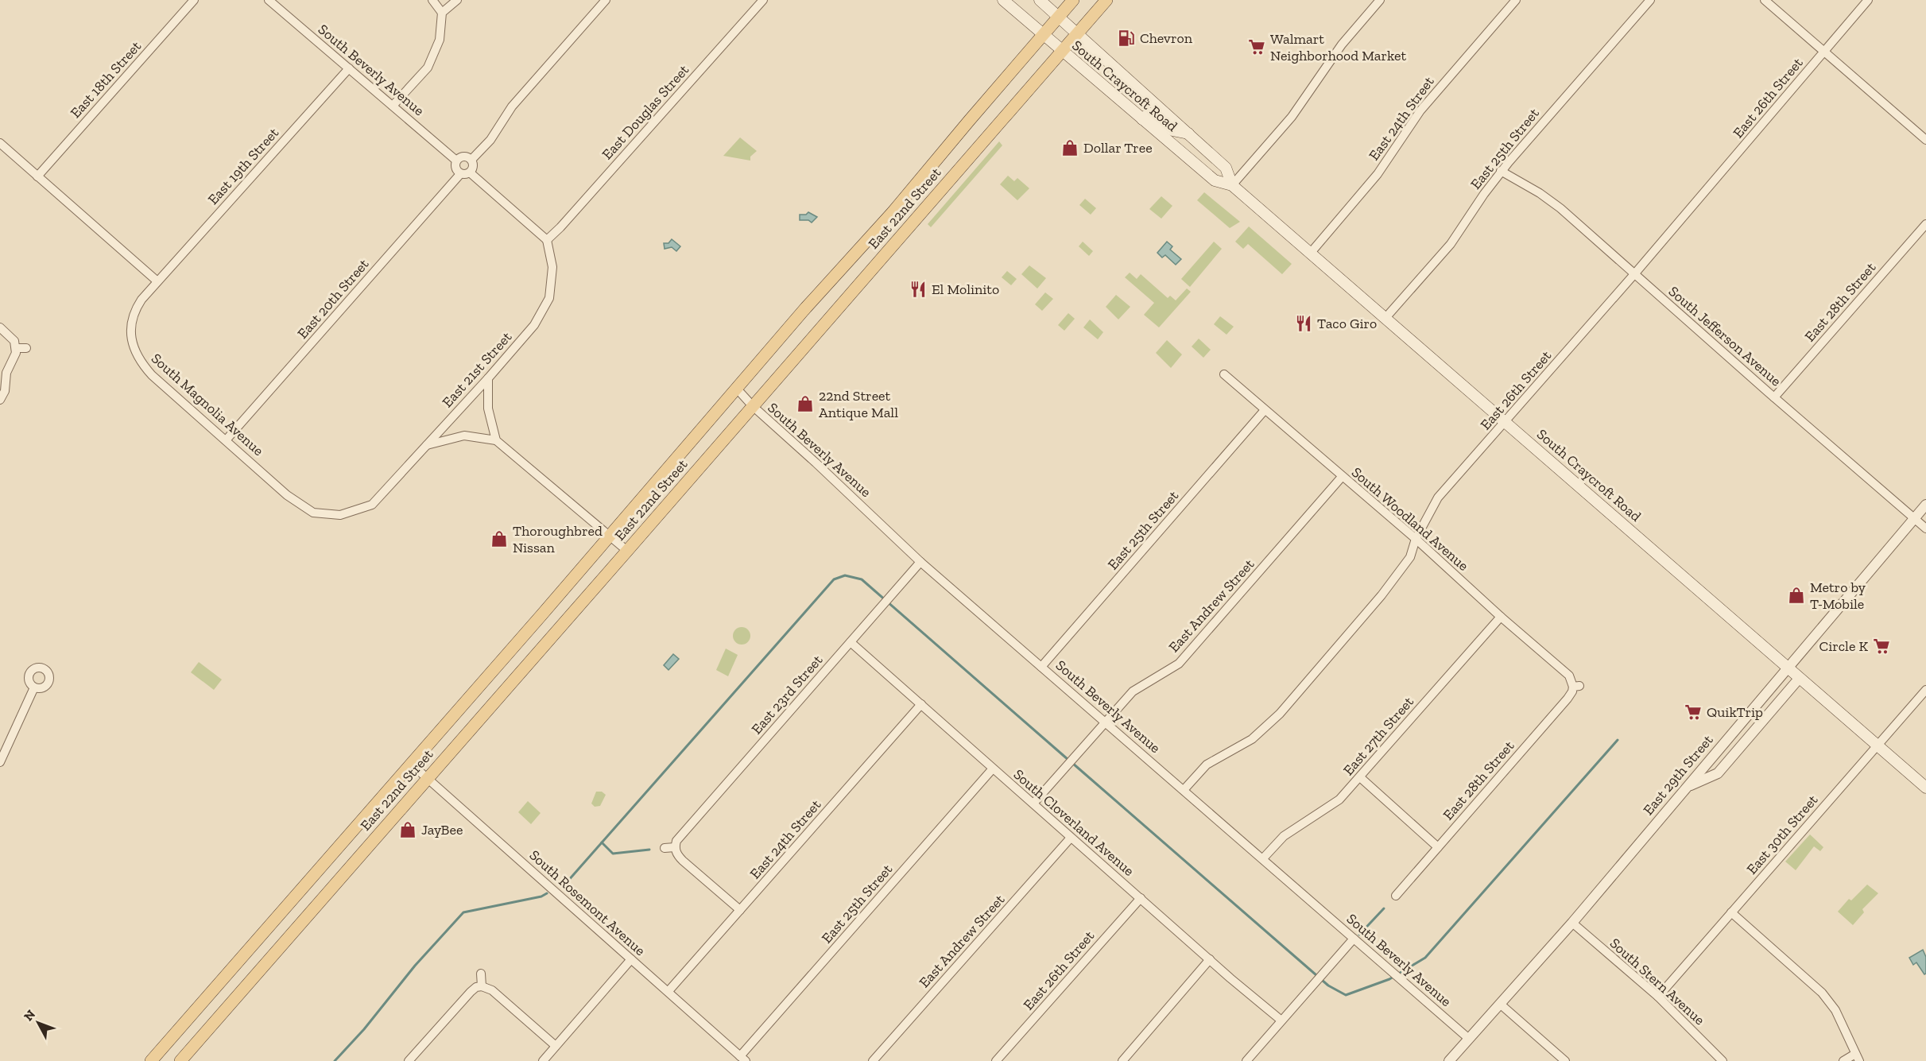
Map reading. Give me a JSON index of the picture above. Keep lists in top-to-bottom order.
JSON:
{
  "streets": {
    "main road": ["South Craycroft Road", "East 22nd Street"],
    "street": [
      "South Beverly Avenue",
      "East 18th Street",
      "East 26th Street",
      "East Douglas Street",
      "East 24th Street",
      "East 25th Street",
      "East 19th Street",
      "East 20th Street",
      "East 28th Street",
      "South Jefferson Avenue",
      "East 21st Street",
      "South Magnolia Avenue",
      "South Woodland Avenue",
      "East Andrew Street",
      "East 23rd Street",
      "East 27th Street",
      "East 29th Street",
      "South Cloverland Avenue",
      "East 30th Street",
      "South Rosemont Avenue",
      "South Stern Avenue"
    ]
  },
  "crossings": [
    ["South Beverly Avenue", "East 26th Street"],
    ["South Beverly Avenue", "East 25th Street"],
    ["South Beverly Avenue", "East 19th Street"],
    ["South Beverly Avenue", "East 22nd Street"],
    ["South Beverly Avenue", "East 20th Street"],
    ["South Beverly Avenue", "East Andrew Street"],
    ["South Beverly Avenue", "East 23rd Street"],
    ["South Beverly Avenue", "East 27th Street"],
    ["South Beverly Avenue", "East 29th Street"],
    ["South Craycroft Road", "East 26th Street"],
    ["South Craycroft Road", "East 24th Street"],
    ["South Craycroft Road", "East 25th Street"],
    ["South Craycroft Road", "East 22nd Street"],
    ["South Craycroft Road", "East 29th Street"],
    ["South Craycroft Road", "East 30th Street"],
    ["East 26th Street", "South Jefferson Avenue"],
    ["East 26th Street", "South Woodland Avenue"],
    ["East 26th Street", "South Cloverland Avenue"],
    ["East Douglas Street", "East 21st Street"],
    ["East 24th Street", "South Cloverland Avenue"],
    ["East 24th Street", "South Rosemont Avenue"],
    ["East 25th Street", "South Jefferson Avenue"],
    ["East 25th Street", "South Woodland Avenue"],
    ["East 25th Street", "South Cloverland Avenue"],
    ["East 25th Street", "South Rosemont Avenue"],
    ["East 19th Street", "South Magnolia Avenue"],
    ["East 22nd Street", "South Rosemont Avenue"],
    ["East 20th Street", "South Magnolia Avenue"],
    ["East 28th Street", "South Jefferson Avenue"],
    ["East 28th Street", "South Woodland Avenue"],
    ["South Jefferson Avenue", "East 29th Street"],
    ["East 21st Street", "South Magnolia Avenue"],
    ["South Woodland Avenue", "East Andrew Street"],
    ["South Woodland Avenue", "East 27th Street"],
    ["East Andrew Street", "South Cloverland Avenue"],
    ["East 23rd Street", "South Cloverland Avenue"],
    ["East 29th Street", "South Stern Avenue"],
    ["East 30th Street", "South Stern Avenue"]
  ],
  "places": {
    "fuel station": ["Chevron"],
    "supermarket": ["Walmart Neighborhood Market", "Circle K", "QuikTrip"],
    "shop": [
      "Dollar Tree",
      "22nd Street Antique Mall",
      "Thoroughbred Nissan",
      "Metro by T-Mobile",
      "JayBee"
    ],
    "restaurant": ["El Molinito", "Taco Giro"]
  },
  "north": "top left"
}
